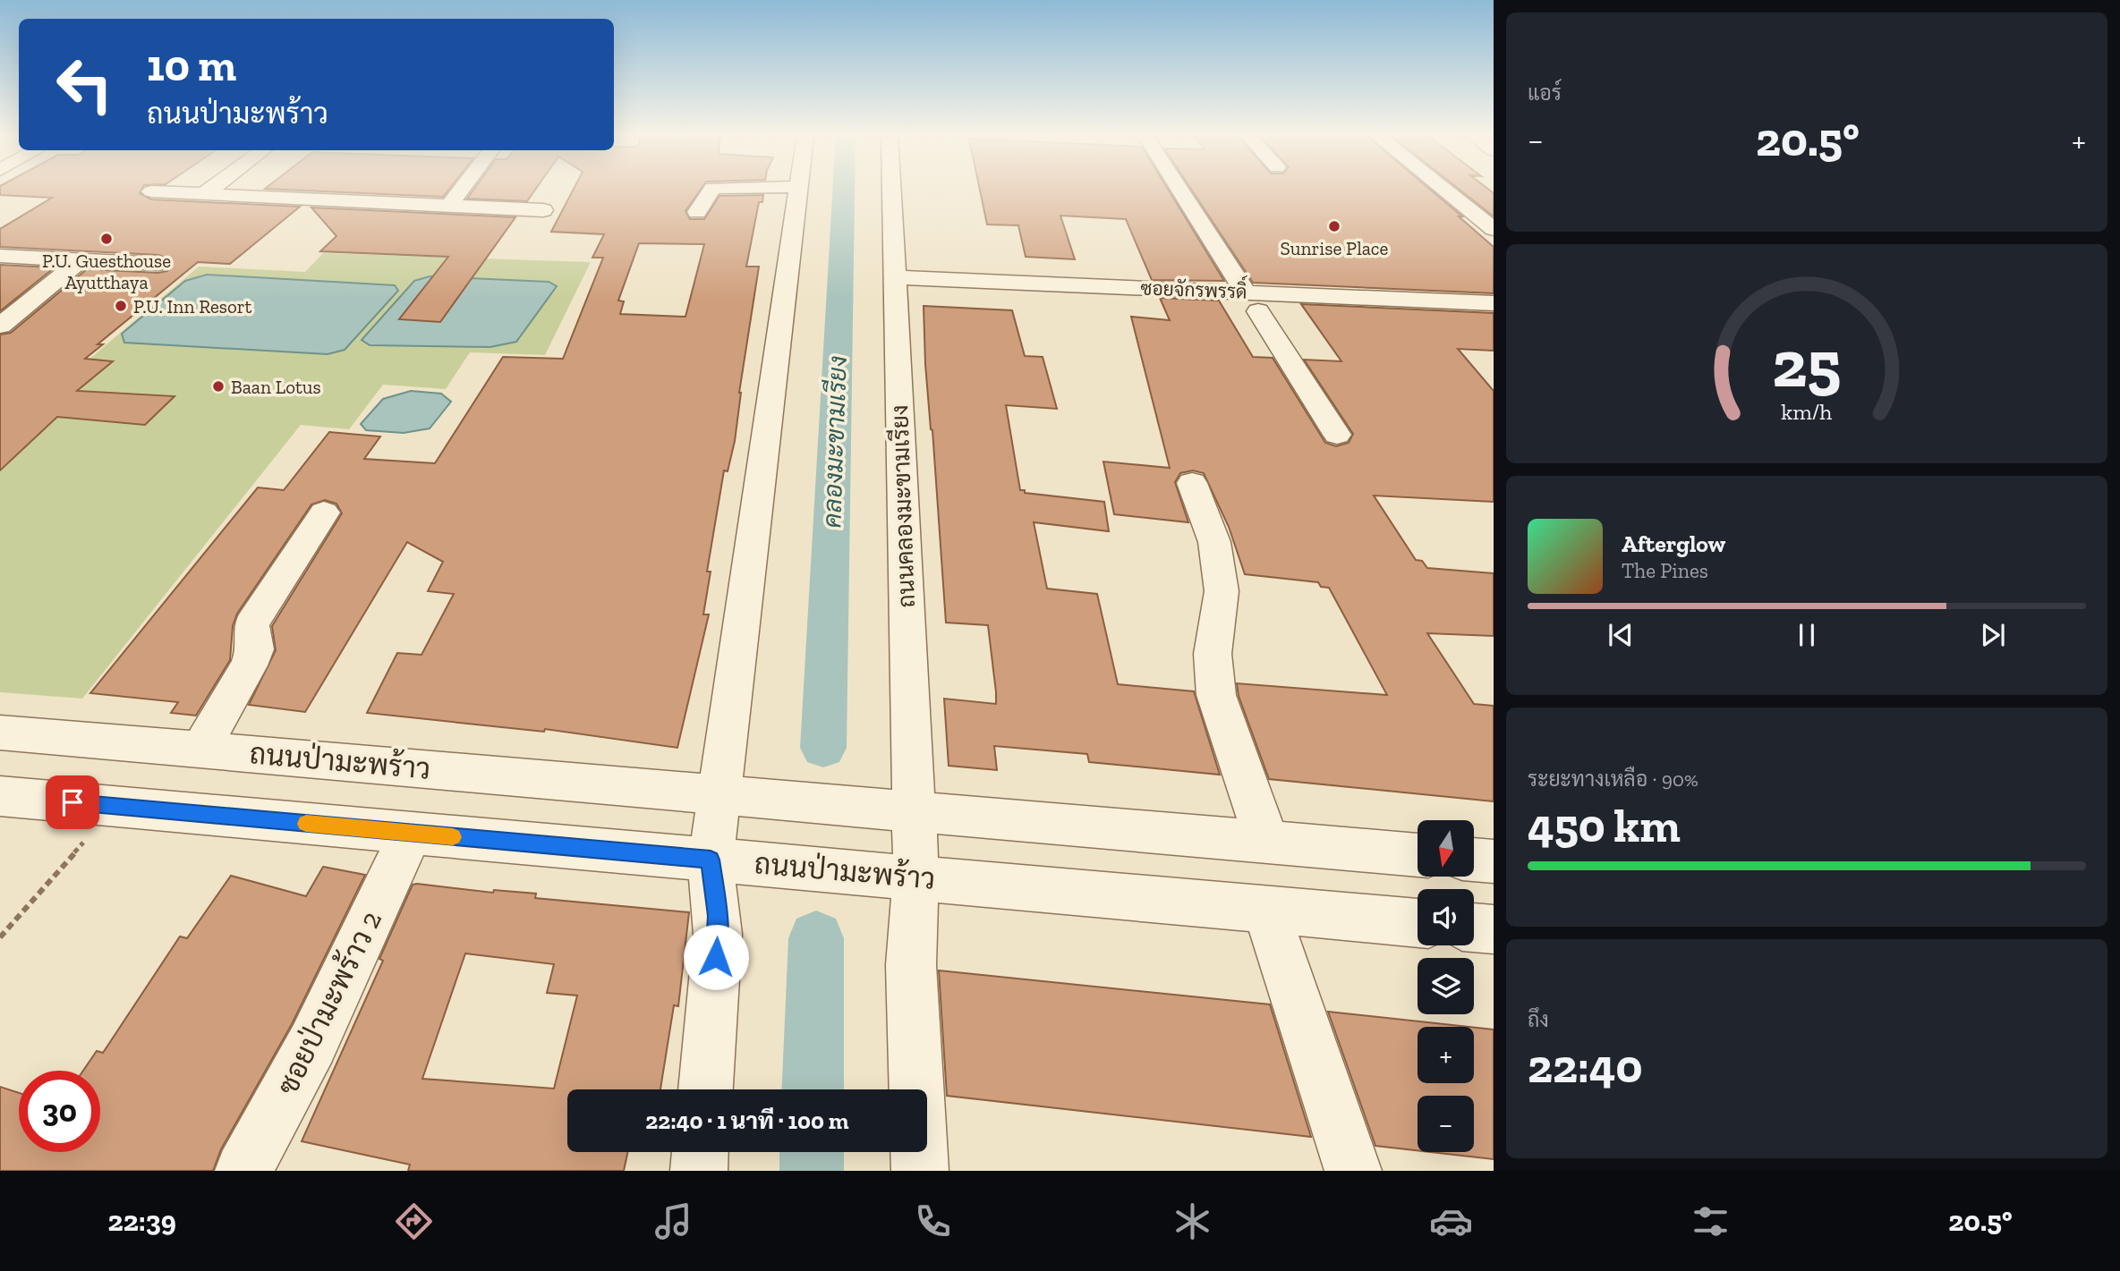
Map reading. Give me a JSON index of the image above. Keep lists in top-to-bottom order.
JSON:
{
  "streets": {
    "street": [
      "ซอยจักรพรรดิ์",
      "ถนนคลองมะขามเรียง",
      "ถนนป่ามะพร้าว",
      "ซอยป่ามะพร้าว 2"
    ]
  },
  "crossings": [
    ["ซอยจักรพรรดิ์", "ถนนคลองมะขามเรียง"],
    ["ถนนคลองมะขามเรียง", "ถนนป่ามะพร้าว"],
    ["ถนนป่ามะพร้าว", "ซอยป่ามะพร้าว 2"]
  ],
  "water": ["คลองมะขามเรียง"],
  "places": [
    "Sunrise Place",
    "P.U. Guesthouse Ayutthaya",
    "P.U. Inn Resort",
    "Baan Lotus"
  ],
  "north": "bottom",
  "page": {
    "tile": [
      "แอร์",
      ["ระยะทางเหลือ · 90%", "450 km"],
      ["ถึง", "22:40"]
    ],
    "turn": ["10 m", "ถนนป่ามะพร้าว"],
    "heat": ["−", "20.5°", "+"],
    "song": ["Afterglow", "The Pines"],
    "map_buttons": ["+", "−"],
    "limit": "30",
    "trip": "22:40 · 1 นาที · 100 m",
    "tabs": ["22:39", "20.5°"],
    "gauge": ["25", "km/h"]
  }
}
